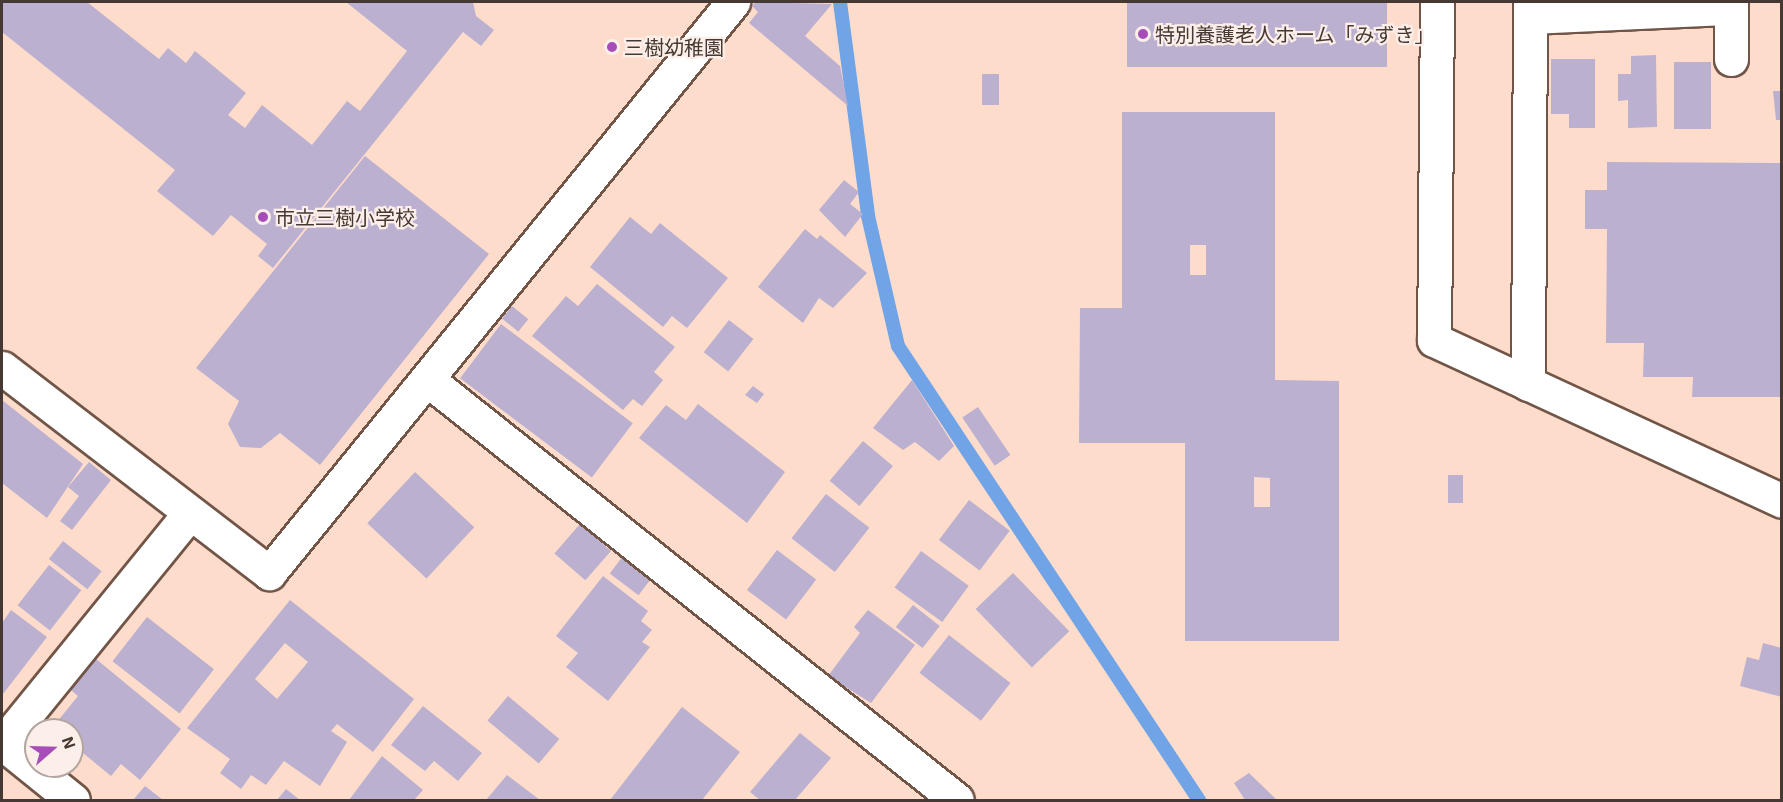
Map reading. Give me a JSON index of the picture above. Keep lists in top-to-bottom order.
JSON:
{
  "places": ["特別養護老人ホーム「みずき」", "三樹幼稚園", "市立三樹小学校"],
  "north": "right"
}
